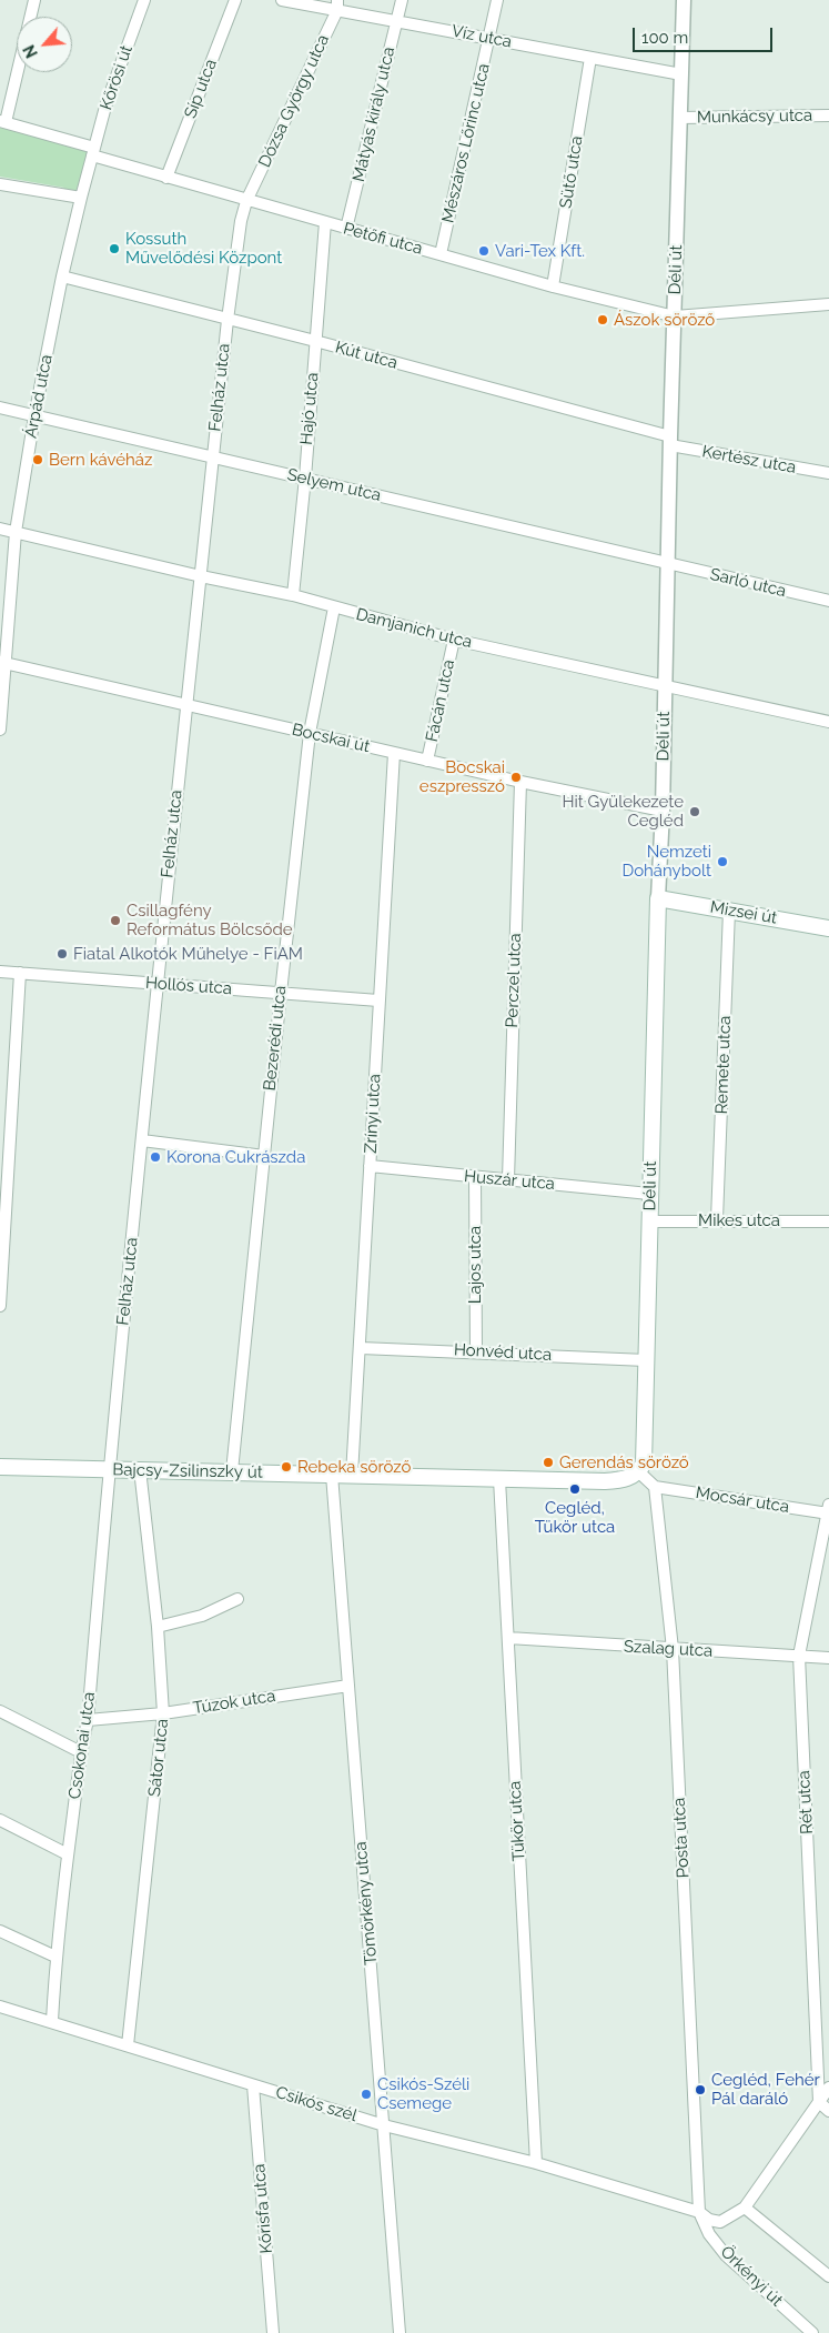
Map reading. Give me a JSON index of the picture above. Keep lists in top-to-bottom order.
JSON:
{
  "streets": {
    "main road": ["Déli út", "Mizsei út", "Bajcsy-Zsilinszky út"],
    "street": [
      "Víz utca",
      "Kőrösi út",
      "Síp utca",
      "Dózsa György utca",
      "Mátyás király utca",
      "Munkácsy utca",
      "Mészáros Lőrinc utca",
      "Sütő utca",
      "Petőfi utca",
      "Kút utca",
      "Felház utca",
      "Árpád utca",
      "Hajó utca",
      "Kertész utca",
      "Selyem utca",
      "Sarló utca",
      "Damjanich utca",
      "Fácán utca",
      "Bocskai út",
      "Perczel utca",
      "Hollós utca",
      "Bezerédi utca",
      "Remete utca",
      "Zrínyi utca",
      "Huszár utca",
      "Mikes utca",
      "Lajos utca",
      "Honvéd utca",
      "Mocsár utca",
      "Szalag utca",
      "Túzok utca",
      "Csokonai utca",
      "Sátor utca",
      "Rét utca",
      "Tükör utca",
      "Posta utca",
      "Tömörkény utca",
      "Csikós szél",
      "Kőrisfa utca",
      "Örkényi út"
    ]
  },
  "crossings": [
    ["Víz utca", "Dózsa György utca"],
    ["Víz utca", "Mátyás király utca"],
    ["Víz utca", "Mészáros Lőrinc utca"],
    ["Víz utca", "Sütő utca"],
    ["Víz utca", "Déli út"],
    ["Kőrösi út", "Petőfi utca"],
    ["Kőrösi út", "Árpád utca"],
    ["Síp utca", "Petőfi utca"],
    ["Dózsa György utca", "Petőfi utca"],
    ["Dózsa György utca", "Felház utca"],
    ["Mátyás király utca", "Petőfi utca"],
    ["Munkácsy utca", "Déli út"],
    ["Mészáros Lőrinc utca", "Petőfi utca"],
    ["Sütő utca", "Petőfi utca"],
    ["Petőfi utca", "Déli út"],
    ["Petőfi utca", "Felház utca"],
    ["Petőfi utca", "Hajó utca"],
    ["Déli út", "Kút utca"],
    ["Déli út", "Kertész utca"],
    ["Déli út", "Selyem utca"],
    ["Déli út", "Sarló utca"],
    ["Déli út", "Damjanich utca"],
    ["Déli út", "Bocskai út"],
    ["Déli út", "Mizsei út"],
    ["Déli út", "Huszár utca"],
    ["Déli út", "Mikes utca"],
    ["Déli út", "Honvéd utca"],
    ["Déli út", "Bajcsy-Zsilinszky út"],
    ["Kút utca", "Felház utca"],
    ["Kút utca", "Árpád utca"],
    ["Kút utca", "Hajó utca"],
    ["Kút utca", "Kertész utca"],
    ["Felház utca", "Selyem utca"],
    ["Felház utca", "Damjanich utca"],
    ["Felház utca", "Bocskai út"],
    ["Felház utca", "Hollós utca"],
    ["Felház utca", "Bajcsy-Zsilinszky út"],
    ["Felház utca", "Csokonai utca"],
    ["Árpád utca", "Selyem utca"],
    ["Árpád utca", "Damjanich utca"],
    ["Árpád utca", "Bocskai út"],
    ["Hajó utca", "Selyem utca"],
    ["Hajó utca", "Damjanich utca"],
    ["Selyem utca", "Sarló utca"],
    ["Damjanich utca", "Fácán utca"],
    ["Damjanich utca", "Bezerédi utca"],
    ["Fácán utca", "Bocskai út"],
    ["Bocskai út", "Perczel utca"],
    ["Bocskai út", "Bezerédi utca"],
    ["Bocskai út", "Zrínyi utca"],
    ["Mizsei út", "Remete utca"],
    ["Perczel utca", "Huszár utca"],
    ["Hollós utca", "Bezerédi utca"],
    ["Hollós utca", "Zrínyi utca"],
    ["Bezerédi utca", "Bajcsy-Zsilinszky út"],
    ["Remete utca", "Mikes utca"],
    ["Zrínyi utca", "Huszár utca"],
    ["Zrínyi utca", "Honvéd utca"],
    ["Zrínyi utca", "Bajcsy-Zsilinszky út"],
    ["Huszár utca", "Lajos utca"],
    ["Lajos utca", "Honvéd utca"],
    ["Bajcsy-Zsilinszky út", "Csokonai utca"],
    ["Bajcsy-Zsilinszky út", "Sátor utca"],
    ["Bajcsy-Zsilinszky út", "Tükör utca"],
    ["Bajcsy-Zsilinszky út", "Tömörkény utca"],
    ["Mocsár utca", "Rét utca"],
    ["Mocsár utca", "Posta utca"],
    ["Szalag utca", "Rét utca"],
    ["Szalag utca", "Tükör utca"],
    ["Szalag utca", "Posta utca"],
    ["Túzok utca", "Csokonai utca"],
    ["Túzok utca", "Sátor utca"],
    ["Túzok utca", "Tömörkény utca"],
    ["Csokonai utca", "Csikós szél"],
    ["Sátor utca", "Csikós szél"],
    ["Tükör utca", "Csikós szél"],
    ["Posta utca", "Csikós szél"],
    ["Posta utca", "Örkényi út"],
    ["Tömörkény utca", "Csikós szél"],
    ["Csikós szél", "Kőrisfa utca"],
    ["Csikós szél", "Örkényi út"]
  ],
  "places": [
    "Kossuth Művelődési Központ",
    "Vari-Tex Kft.",
    "Ászok söröző",
    "Bern kávéház",
    "Bocskai eszpresszó",
    "Hit Gyülekezete Cegléd",
    "Nemzeti Dohánybolt",
    "Csillagfény Református Bölcsőde",
    "Fiatal Alkotók Műhelye - FiAM",
    "Korona Cukrászda",
    "Gerendás söröző",
    "Rebeka söröző",
    "Cegléd, Tükör utca",
    "Cegléd, Fehér Pál daráló",
    "Csikós-Széli Csemege"
  ],
  "scale_bar": "100 m",
  "north": "bottom left"
}
